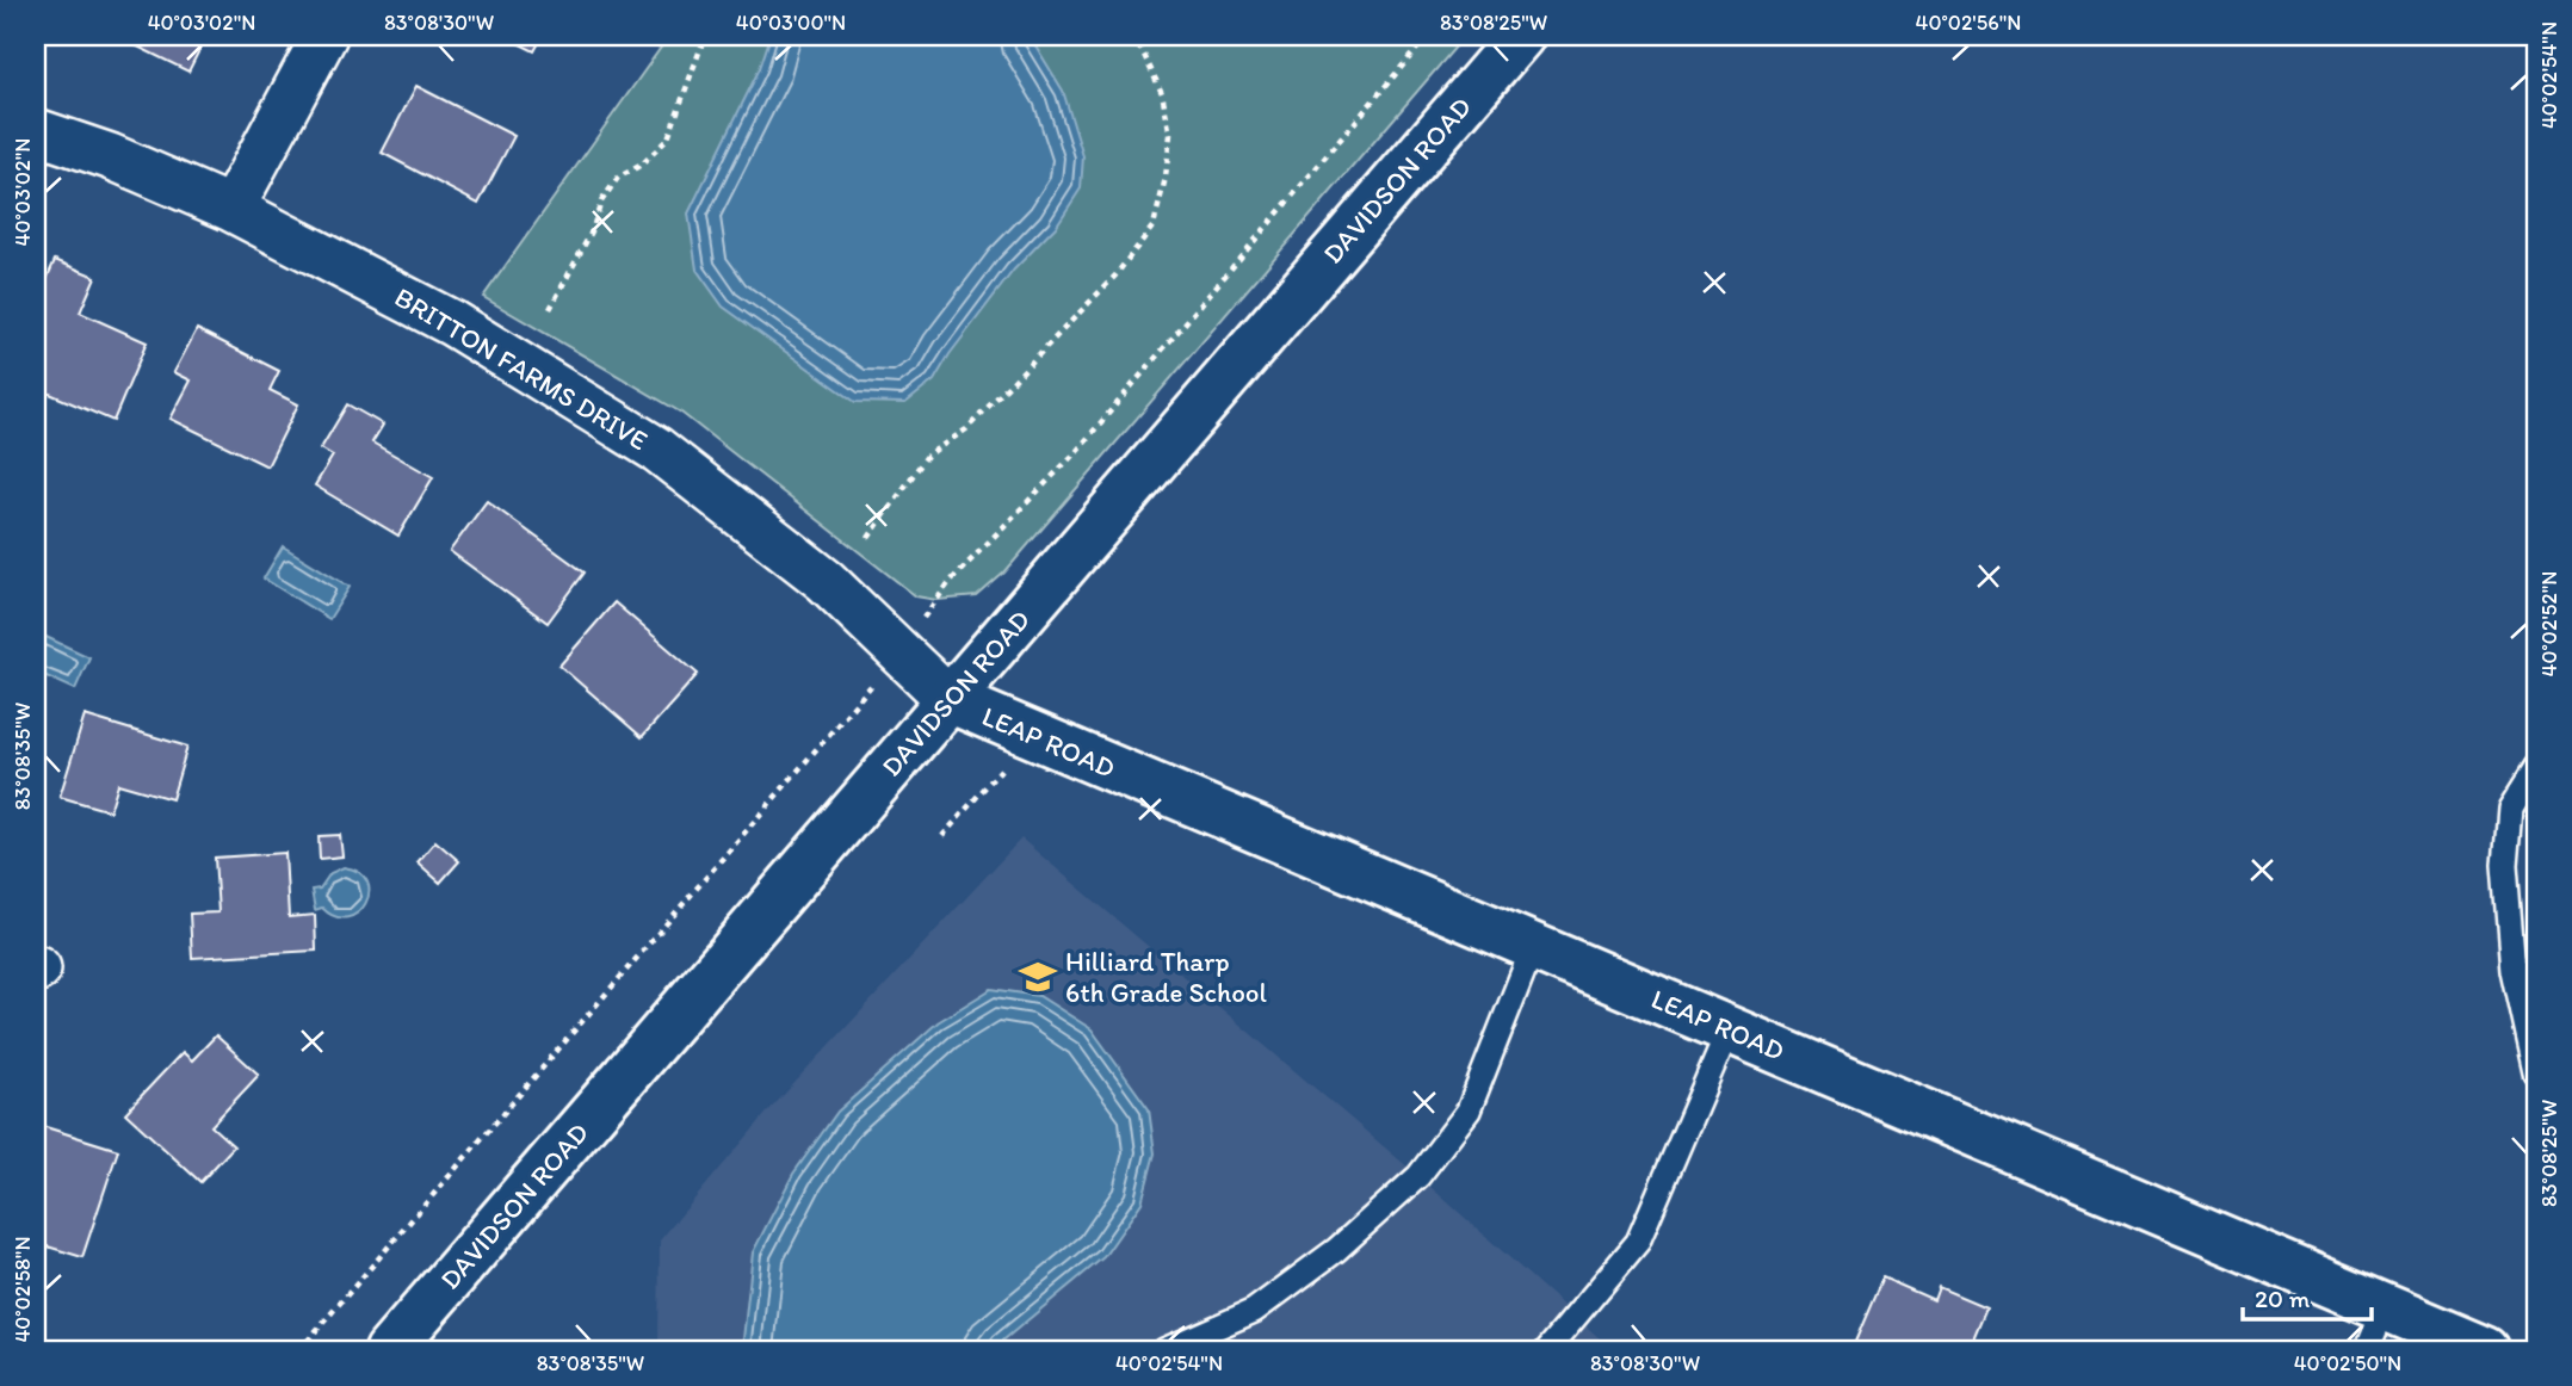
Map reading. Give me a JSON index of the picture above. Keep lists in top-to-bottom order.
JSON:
{
  "streets": {
    "main road": ["DAVIDSON ROAD", "LEAP ROAD"],
    "street": ["BRITTON FARMS DRIVE"]
  },
  "crossings": [
    ["DAVIDSON ROAD", "BRITTON FARMS DRIVE"],
    ["DAVIDSON ROAD", "LEAP ROAD"],
    ["BRITTON FARMS DRIVE", "LEAP ROAD"]
  ],
  "places": {
    "school or university": ["Hilliard Tharp 6th Grade School"]
  },
  "scale_bar": "20 m",
  "coordinates": [
    "40°03'02\"N",
    "83°08'30\"W",
    "40°03'00\"N",
    "83°08'25\"W",
    "40°02'56\"N",
    "40°02'54\"N",
    "40°02'52\"N",
    "83°08'35\"W",
    "40°02'58\"N",
    "40°02'50\"N"
  ]
}
